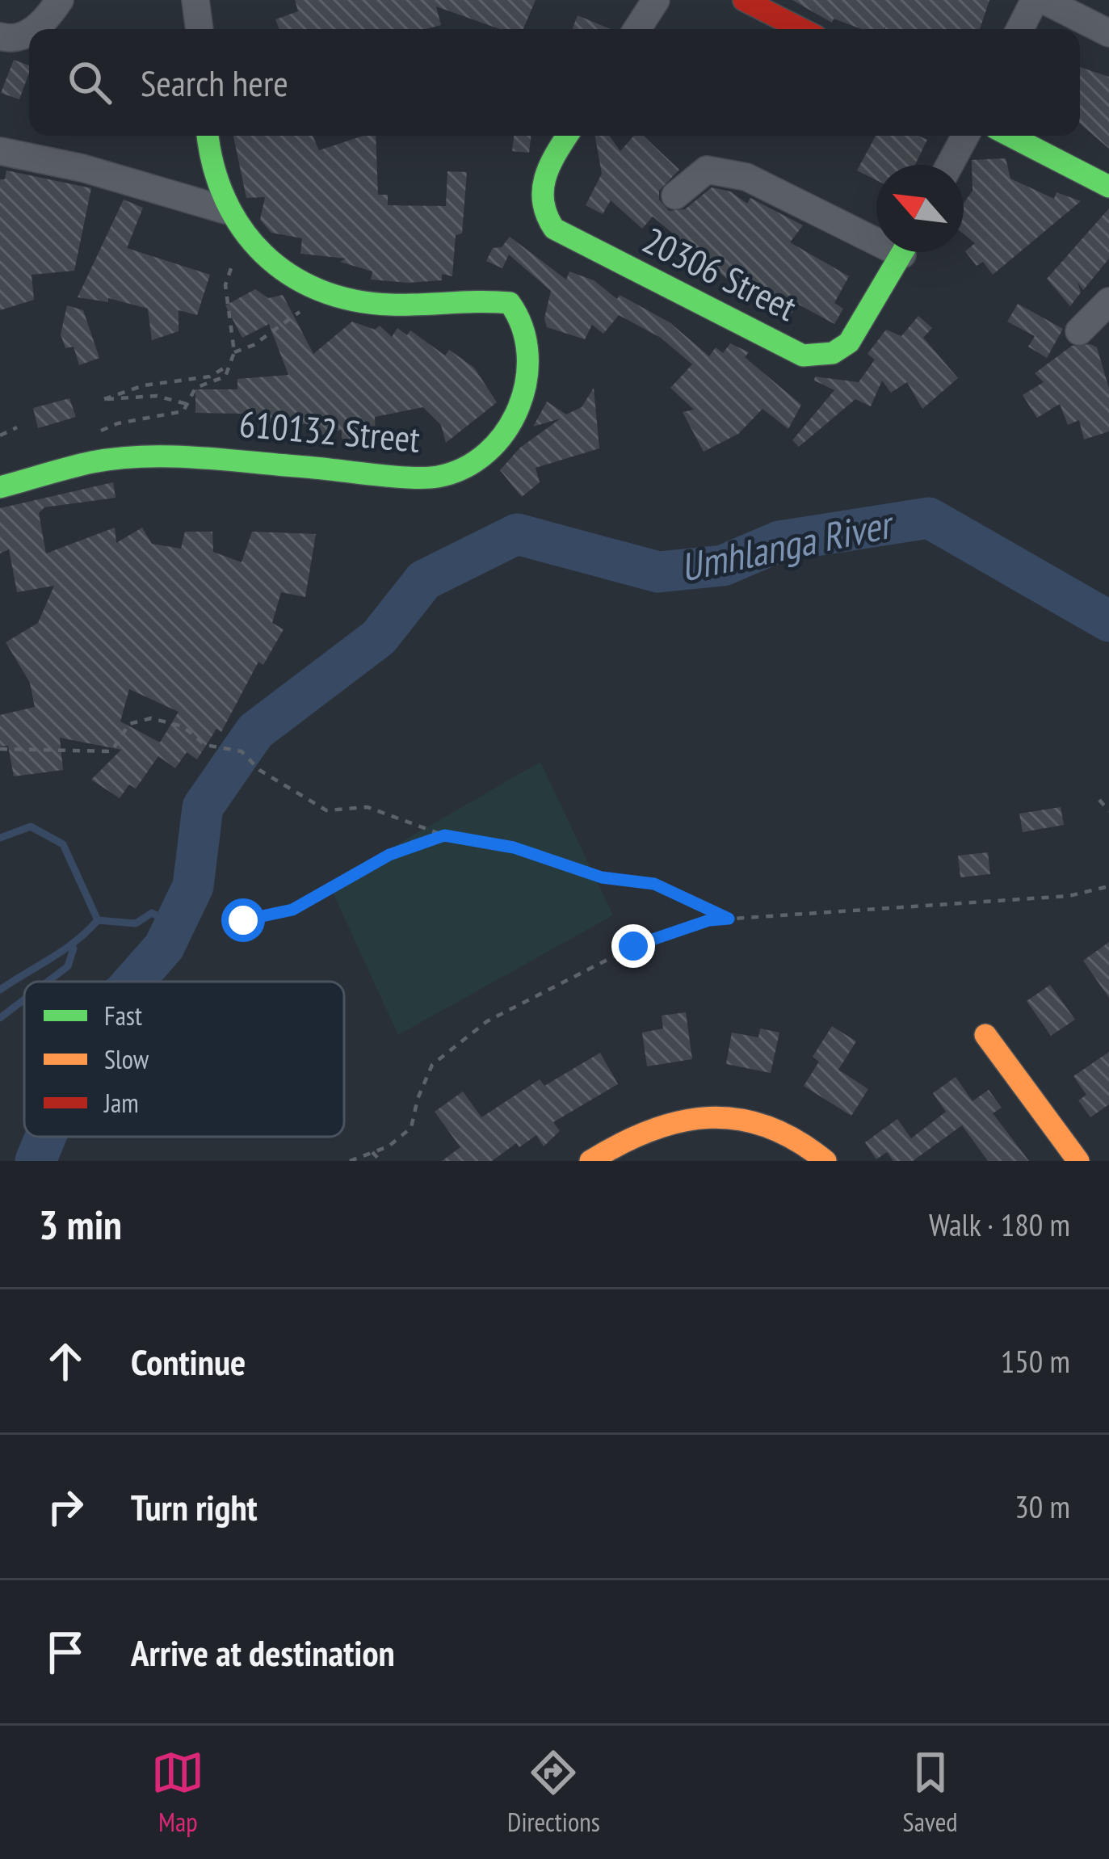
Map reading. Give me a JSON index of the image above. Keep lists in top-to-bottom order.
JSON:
{
  "streets": {
    "street": ["20306 Street", "610132 Street"]
  },
  "water": ["Umhlanga River"],
  "legend": ["Fast", "Slow", "Jam"],
  "north": "top left",
  "page": {
    "search": "Search here",
    "heading": ["3 min", "Walk · 180 m"],
    "list": [
      ["Continue", "150 m"],
      ["Turn right", "30 m"],
      "Arrive at destination"
    ],
    "nav": ["Map", "Directions", "Saved"]
  }
}
